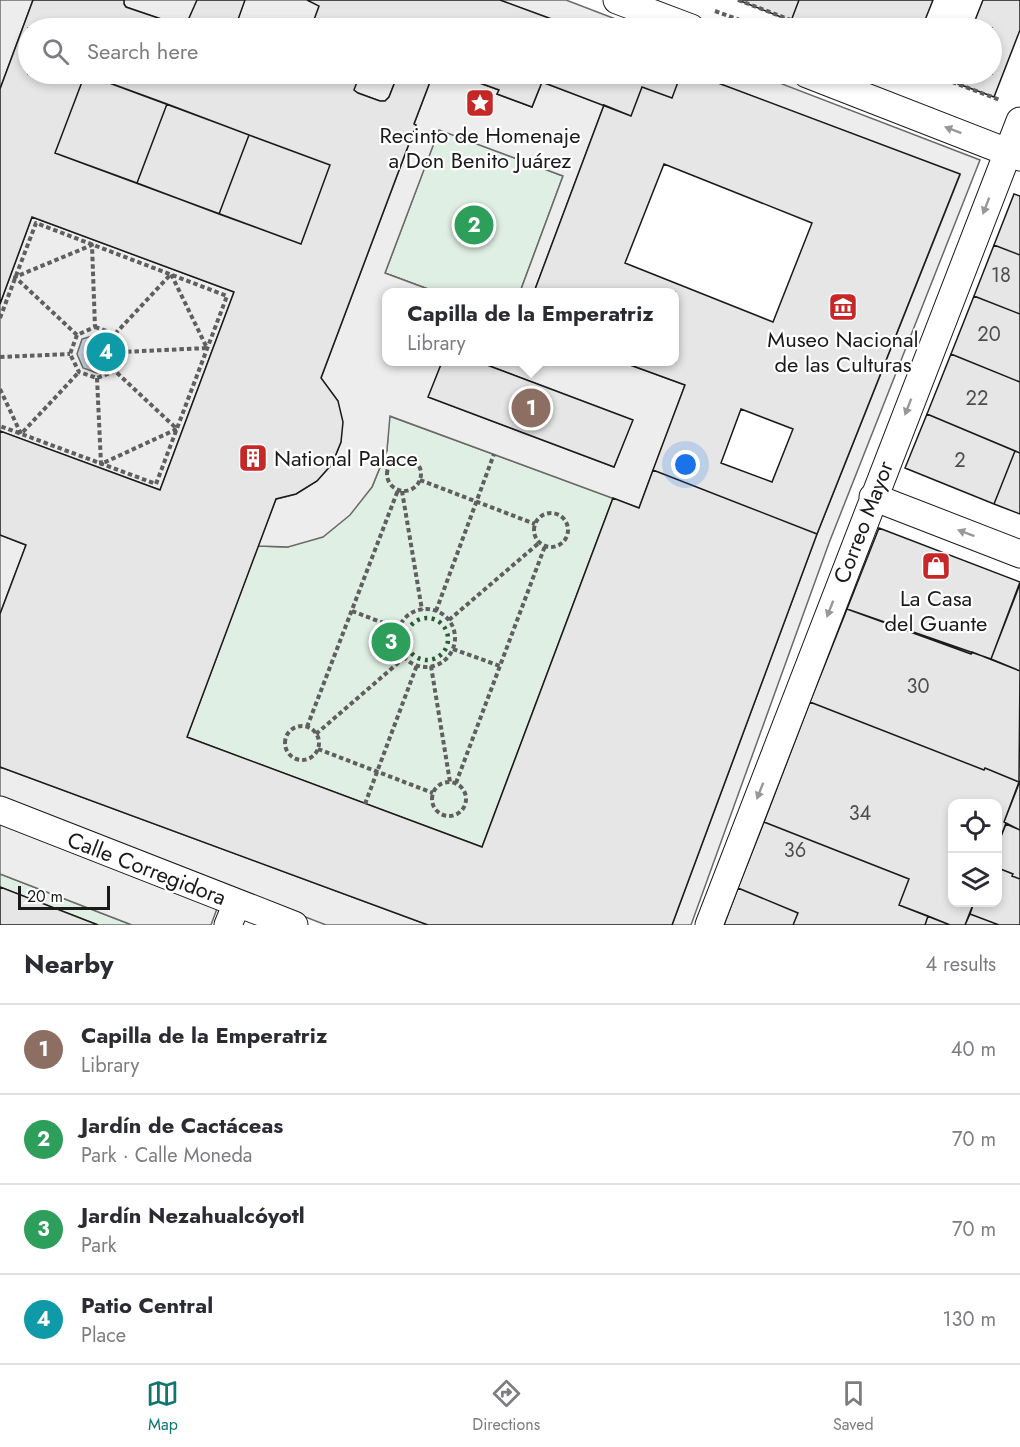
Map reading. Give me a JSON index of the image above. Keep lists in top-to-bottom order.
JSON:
{
  "streets": {
    "street": ["Correo Mayor", "Calle Corregidora"]
  },
  "one_way": ["Correo Mayor"],
  "places": {
    "place": ["Recinto de Homenaje a Don Benito Juárez"],
    "museum": ["Museo Nacional de las Culturas"],
    "building": ["National Palace"],
    "shop": ["La Casa del Guante"]
  },
  "house_numbers": [
    "18",
    "20",
    "22",
    "2",
    "30",
    "34",
    "36"
  ],
  "scale_bar": "20 m",
  "page": {
    "search": "Search here",
    "pins": [
      "2",
      "4",
      "1",
      "3"
    ],
    "popup": ["Capilla de la Emperatriz", "Library"],
    "scale": "20 m",
    "heading": ["Nearby", "4 results"],
    "list": [
      {
        "mark": "1",
        "name": "Capilla de la Emperatriz",
        "note": "Library",
        "value": "40 m"
      },
      {
        "mark": "2",
        "name": "Jardín de Cactáceas",
        "note": "Park · Calle Moneda",
        "value": "70 m"
      },
      {
        "mark": "3",
        "name": "Jardín Nezahualcóyotl",
        "note": "Park",
        "value": "70 m"
      },
      {
        "mark": "4",
        "name": "Patio Central",
        "note": "Place",
        "value": "130 m"
      }
    ],
    "nav": ["Map", "Directions", "Saved"]
  }
}
